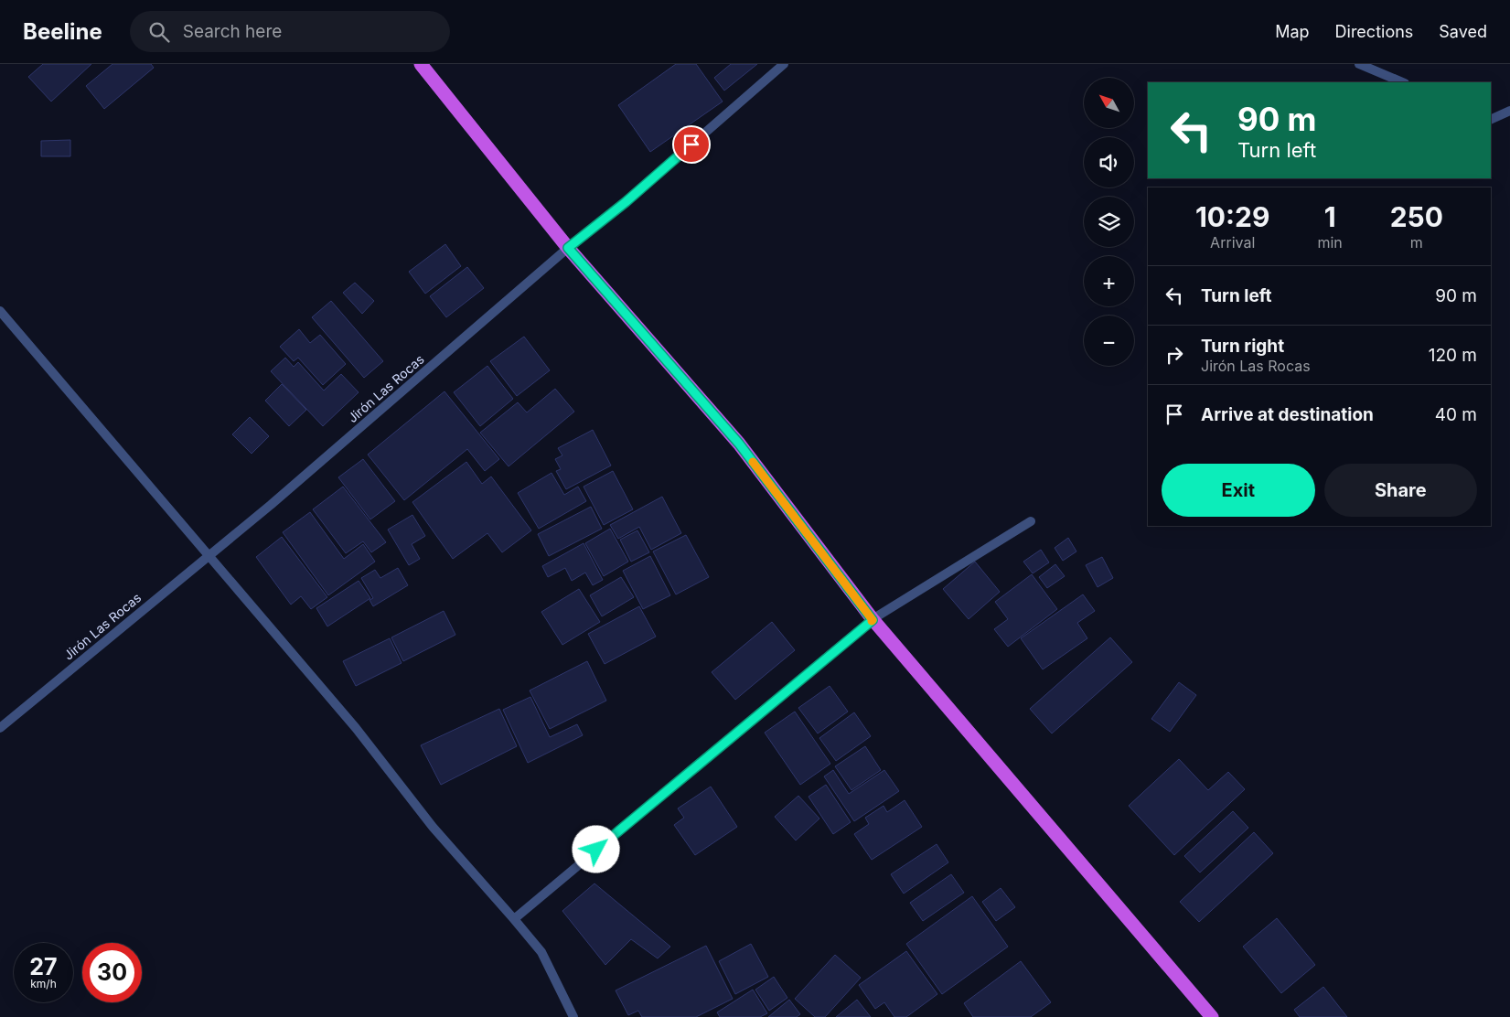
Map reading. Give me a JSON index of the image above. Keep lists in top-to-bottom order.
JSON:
{
  "streets": {
    "street": ["Jirón Las Rocas"]
  },
  "north": "top left",
  "page": {
    "header": "Beeline",
    "search": "Search here",
    "nav": ["Map", "Directions", "Saved"],
    "map_buttons": ["+", "−"],
    "turn": ["90 m", "Turn left"],
    "eta": [
      "10:29",
      "Arrival",
      "1",
      "min",
      "250",
      "m"
    ],
    "list": [
      {
        "name": "Turn left",
        "value": "90 m"
      },
      {
        "name": "Turn right",
        "note": "Jirón Las Rocas",
        "value": "120 m"
      },
      {
        "name": "Arrive at destination",
        "value": "40 m"
      }
    ],
    "buttons": ["Exit", "Share"],
    "speed": "27 km/h",
    "limit": "30"
  }
}
